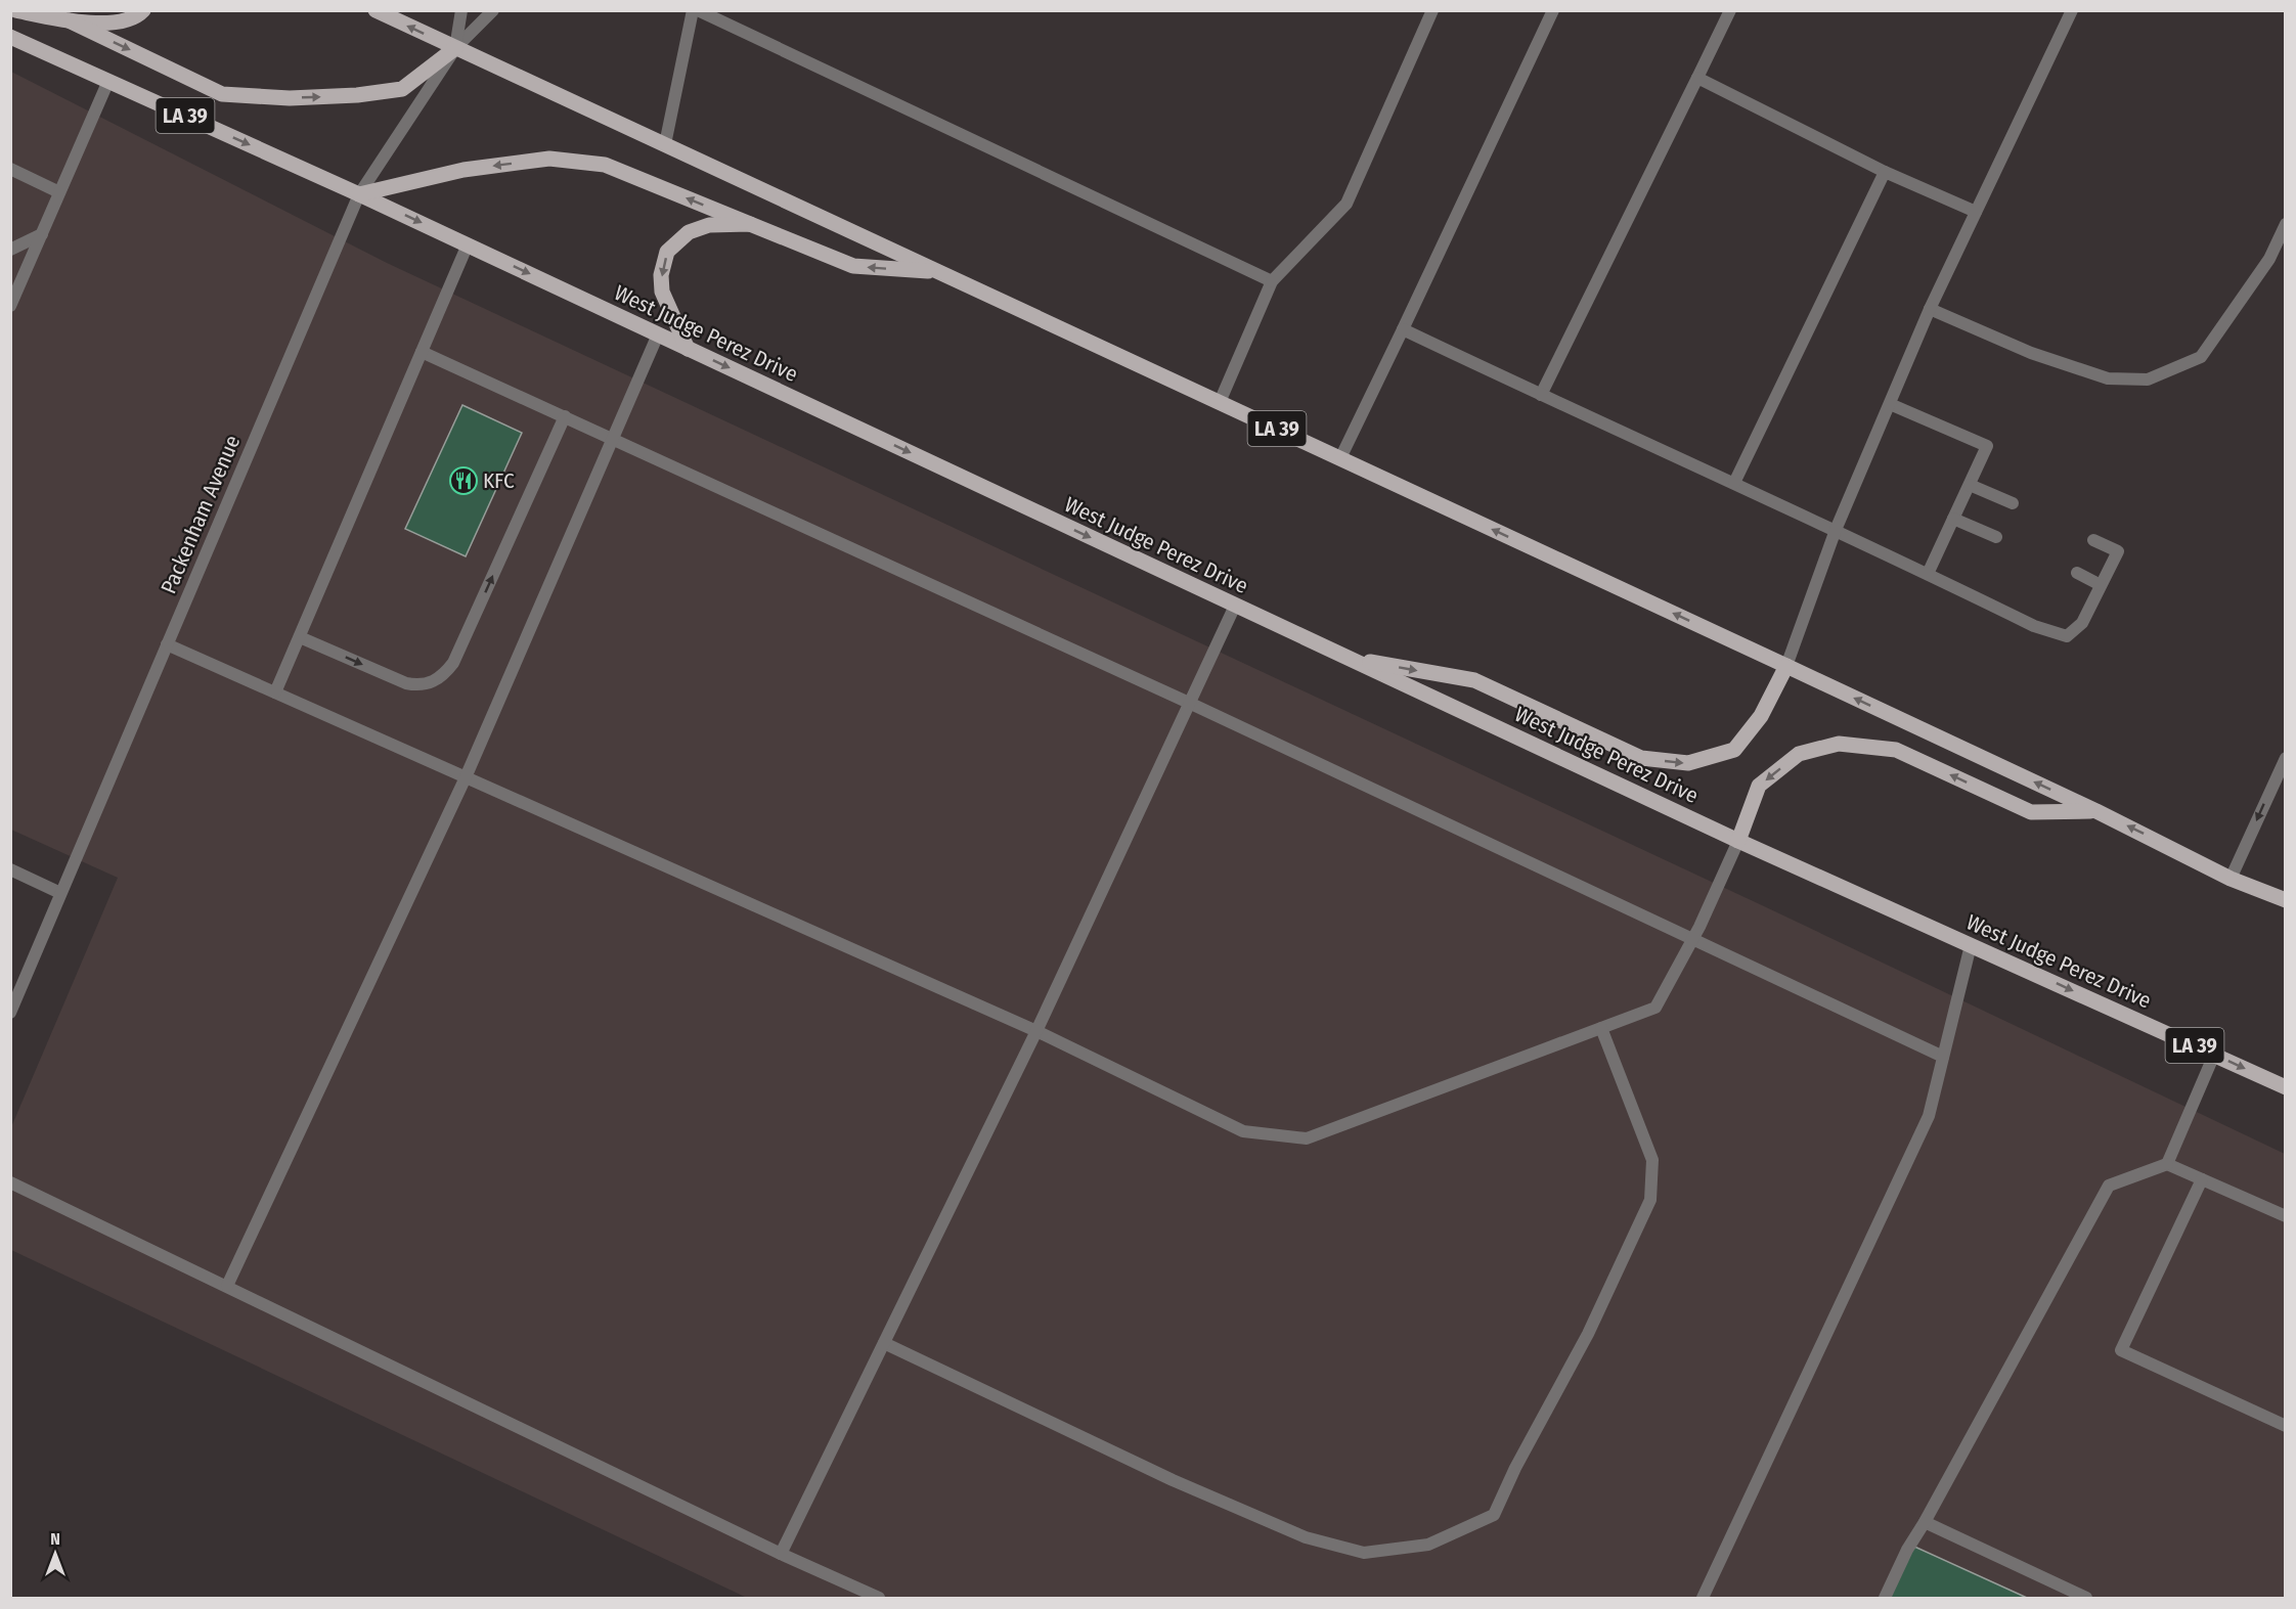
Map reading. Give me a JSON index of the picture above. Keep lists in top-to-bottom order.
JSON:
{
  "streets": {
    "main road": ["LA 39", "West Judge Perez Drive"],
    "street": ["Packenham Avenue"]
  },
  "crossings": [
    ["LA 39", "Packenham Avenue"],
    ["West Judge Perez Drive", "Packenham Avenue"]
  ],
  "one_way": ["West Judge Perez Drive"],
  "places": {
    "restaurant": ["KFC"]
  },
  "north": "top"
}
